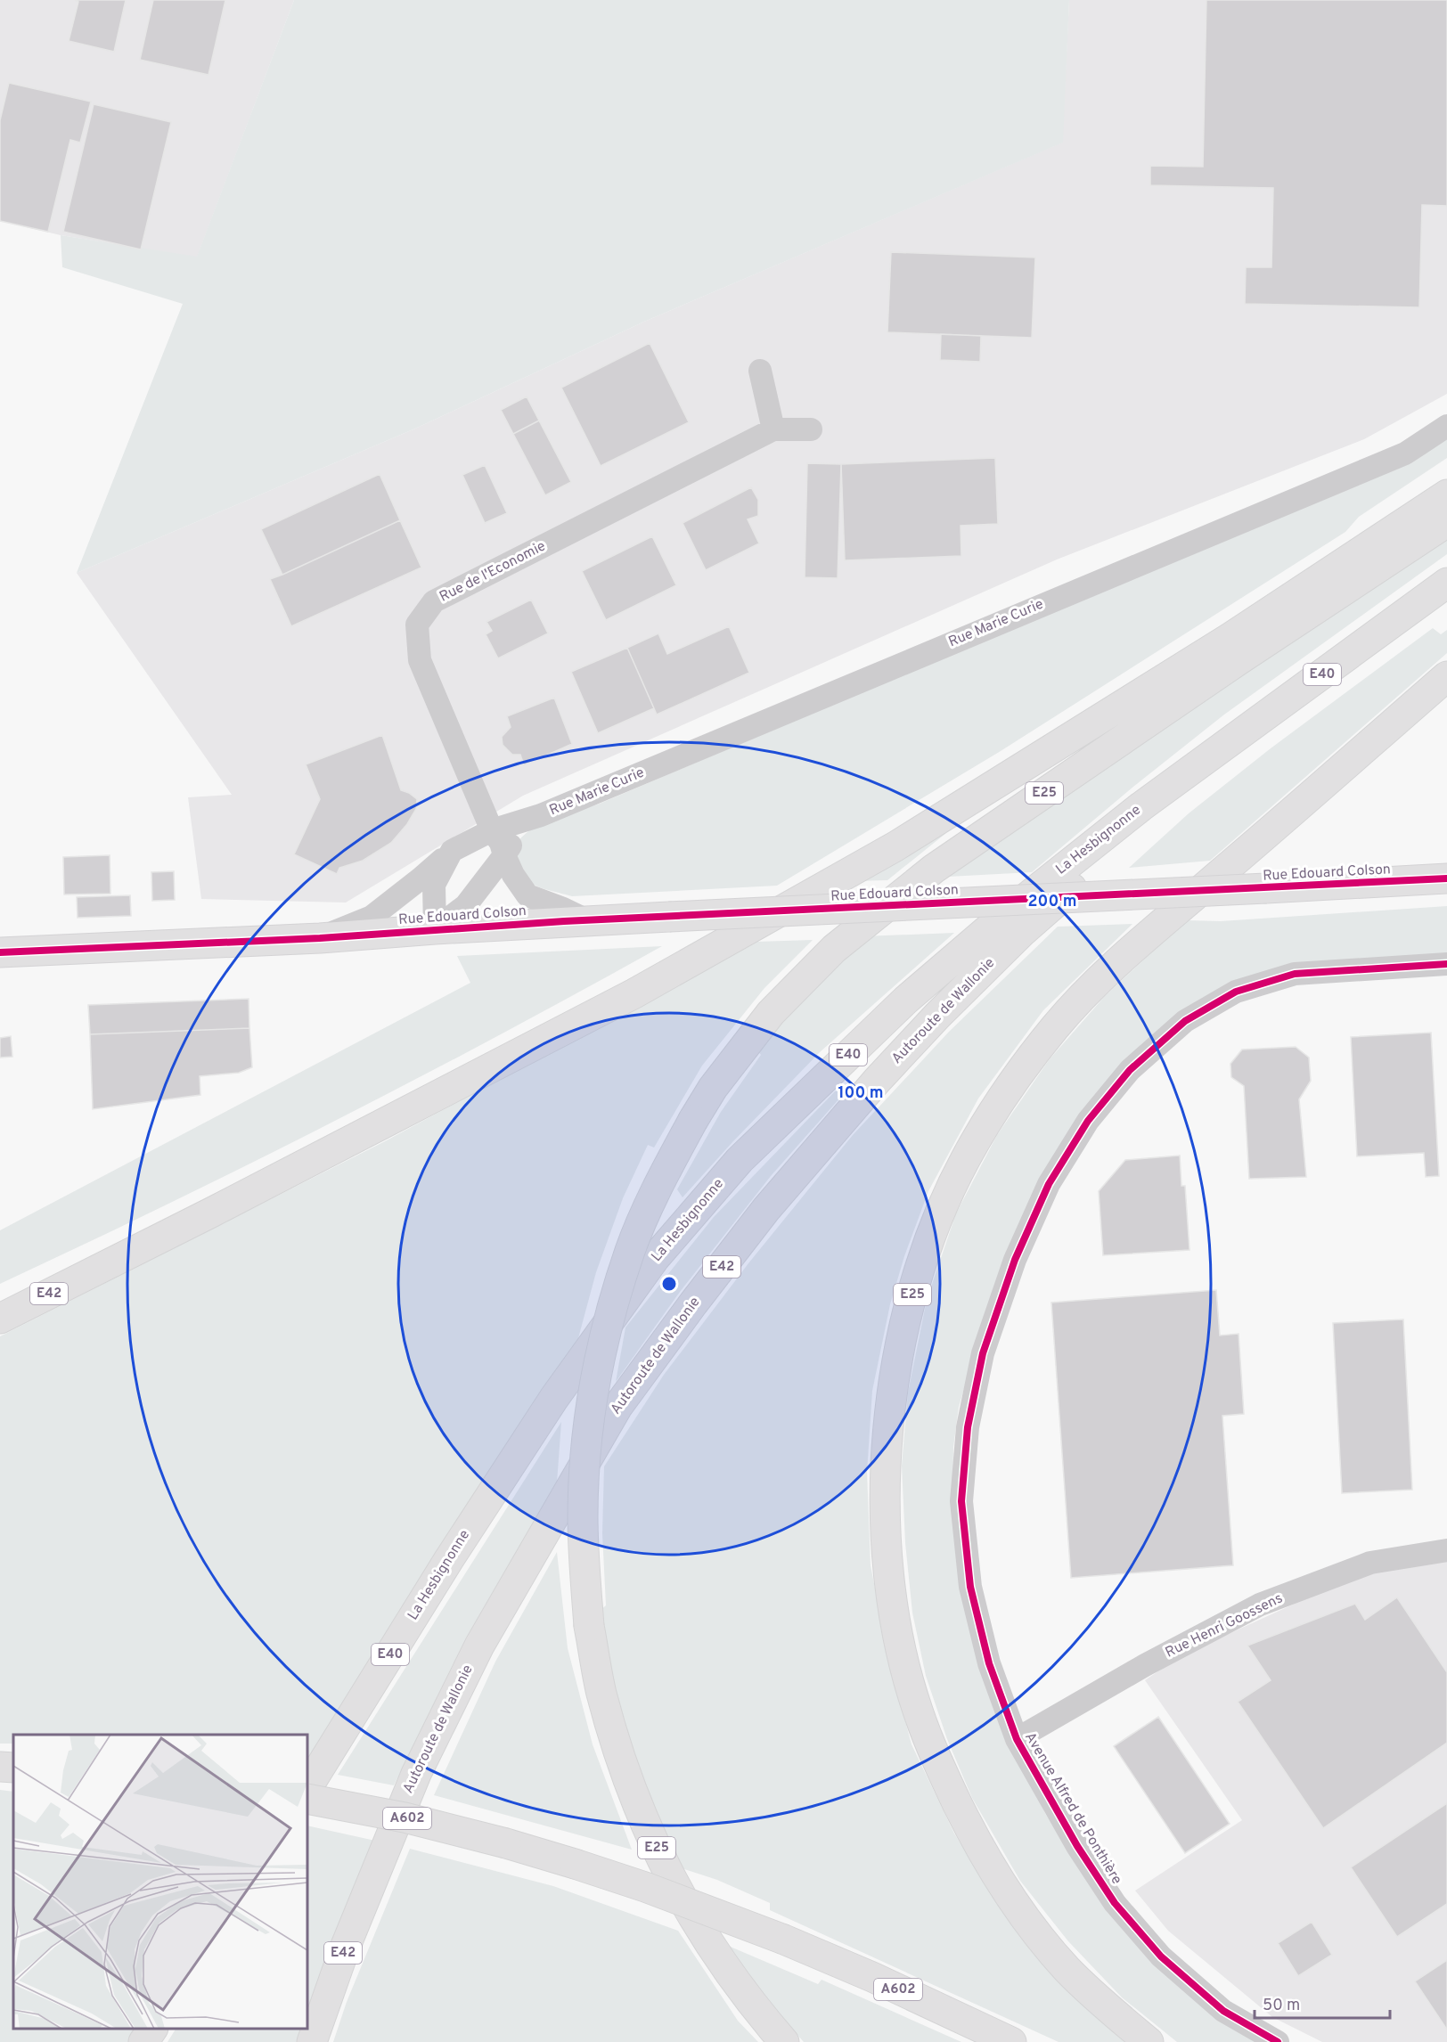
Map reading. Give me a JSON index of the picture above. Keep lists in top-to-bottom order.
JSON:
{
  "streets": {
    "main road": [
      "E40",
      "E25",
      "La Hesbignonne",
      "Rue Edouard Colson",
      "Autoroute de Wallonie",
      "E42",
      "A602"
    ],
    "street": [
      "Rue de l'Economie",
      "Rue Marie Curie",
      "Rue Henri Goossens",
      "Avenue Alfred de Ponthière"
    ]
  },
  "crossings": [
    ["Rue de l'Economie", "Rue Edouard Colson"],
    ["E40", "La Hesbignonne"],
    ["E40", "Autoroute de Wallonie"],
    ["La Hesbignonne", "Autoroute de Wallonie"],
    ["Rue Henri Goossens", "Avenue Alfred de Ponthière"]
  ],
  "scale_bar": "50 m",
  "rings": ["200 m", "100 m"]
}
